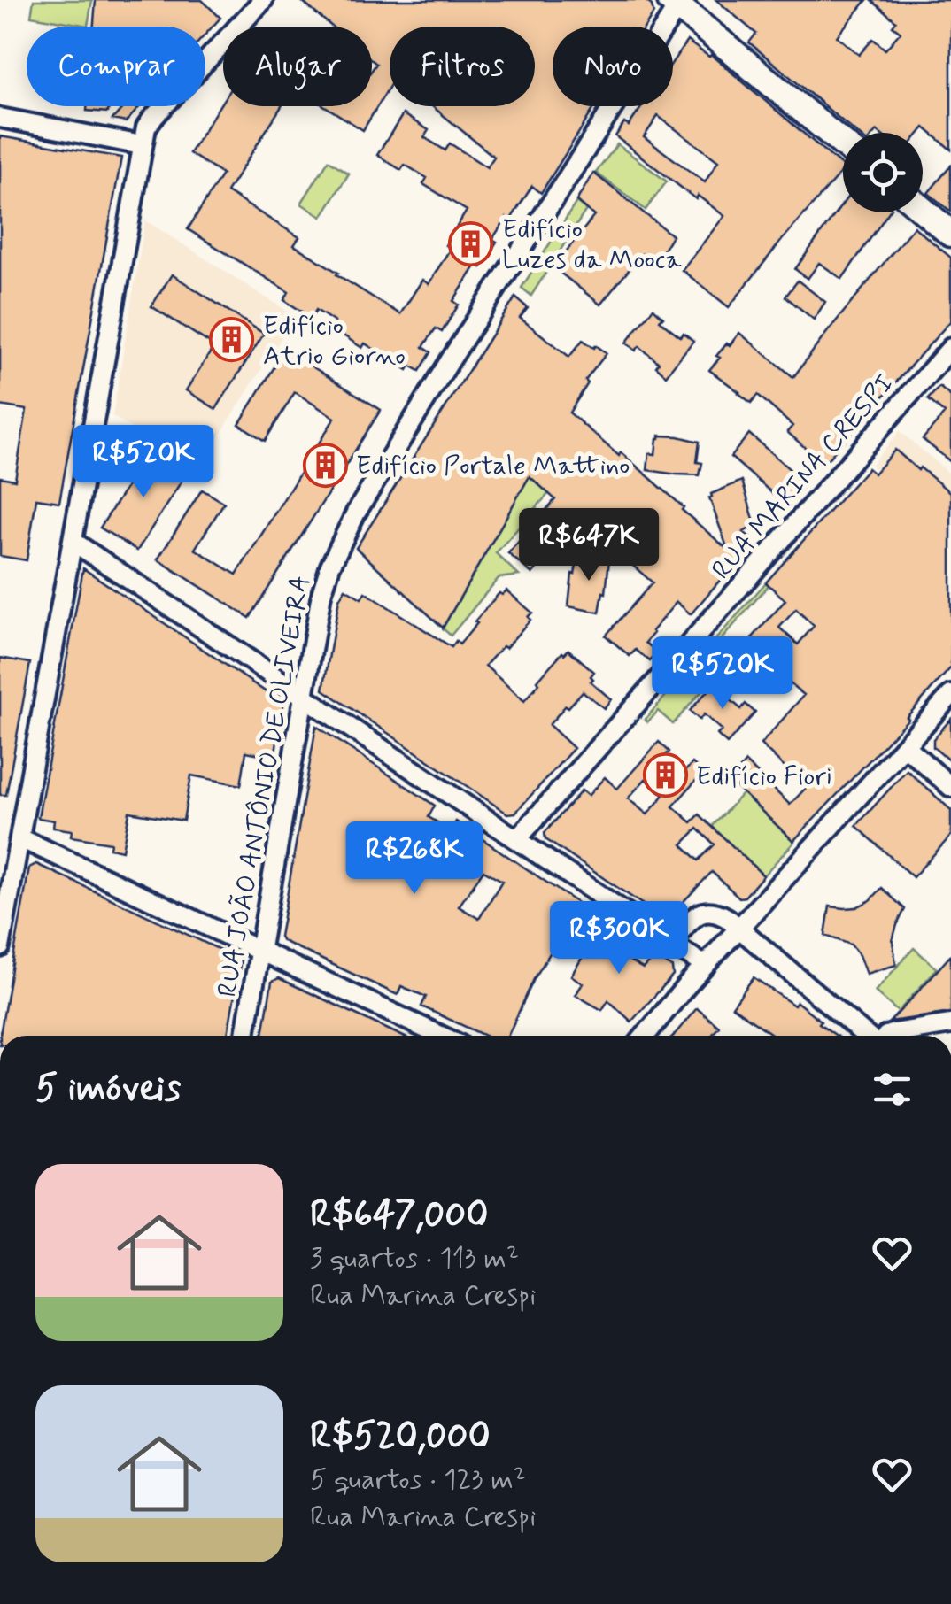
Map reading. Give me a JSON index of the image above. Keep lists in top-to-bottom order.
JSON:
{
  "streets": {
    "street": ["RUA MARINA CRESPI", "RUA JOÃO ANTÔNIO DE OLIVEIRA"]
  },
  "places": {
    "building": [
      "Edifício Luzes da Mooca",
      "Edifício Atrio Giorno",
      "Edifício Portale Mattino",
      "Edifício Fiori"
    ]
  },
  "page": {
    "chip": [
      "Comprar",
      "Alugar",
      "Filtros",
      "Novo"
    ],
    "price": [
      "R$520K",
      "R$647K",
      "R$520K",
      "R$268K",
      "R$300K"
    ],
    "heading": "5 imóveis",
    "list": [
      {
        "name": "R$647,000",
        "note": "3 quartos · 113 m² · Rua Marina Crespi"
      },
      {
        "name": "R$520,000",
        "note": "5 quartos · 123 m² · Rua Marina Crespi"
      }
    ]
  }
}
